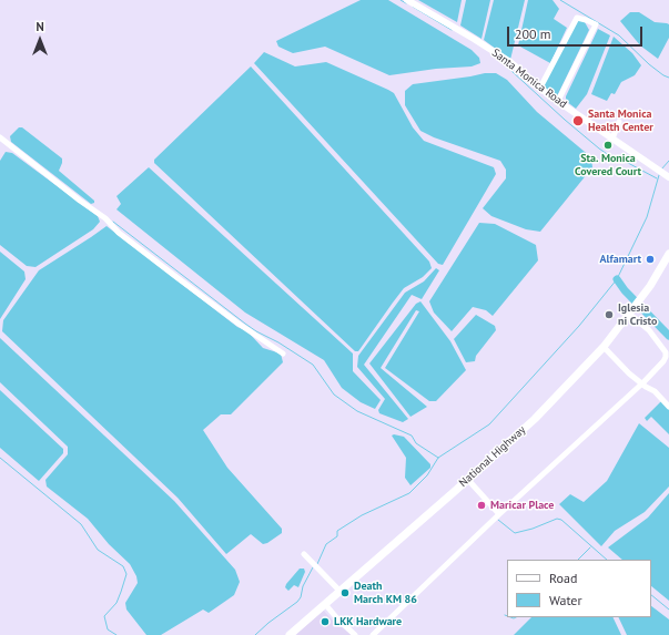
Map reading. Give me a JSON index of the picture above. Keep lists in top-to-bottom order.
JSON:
{
  "streets": {
    "main road": ["National Highway"],
    "street": ["Santa Monica Road"]
  },
  "places": [
    "Santa Monica Health Center",
    "Sta. Monica Covered Court",
    "Alfamart",
    "Iglesia ni Cristo",
    "Maricar Place",
    "Death March KM 86",
    "LKK Hardware"
  ],
  "legend": ["Road", "Water"],
  "scale_bar": "200 m",
  "north": "top"
}
